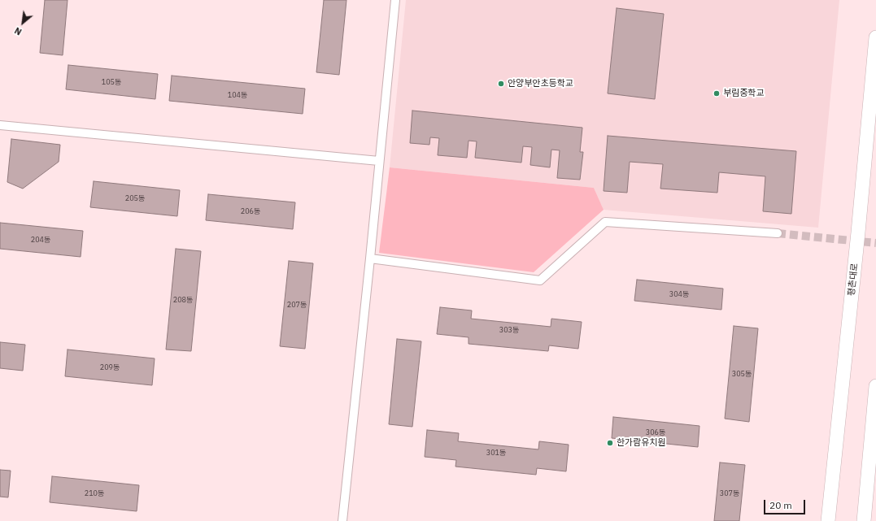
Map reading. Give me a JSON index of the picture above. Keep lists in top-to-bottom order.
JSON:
{
  "streets": {
    "street": ["평촌대로"]
  },
  "places": ["안양부안초등학교", "부림중학교", "한가람유치원"],
  "house_numbers": [
    "105동",
    "104동",
    "205동",
    "206동",
    "204동",
    "304동",
    "208동",
    "207동",
    "303동",
    "209동",
    "305동",
    "306동",
    "301동",
    "210동",
    "307동"
  ],
  "scale_bar": "20 m",
  "north": "bottom left"
}
